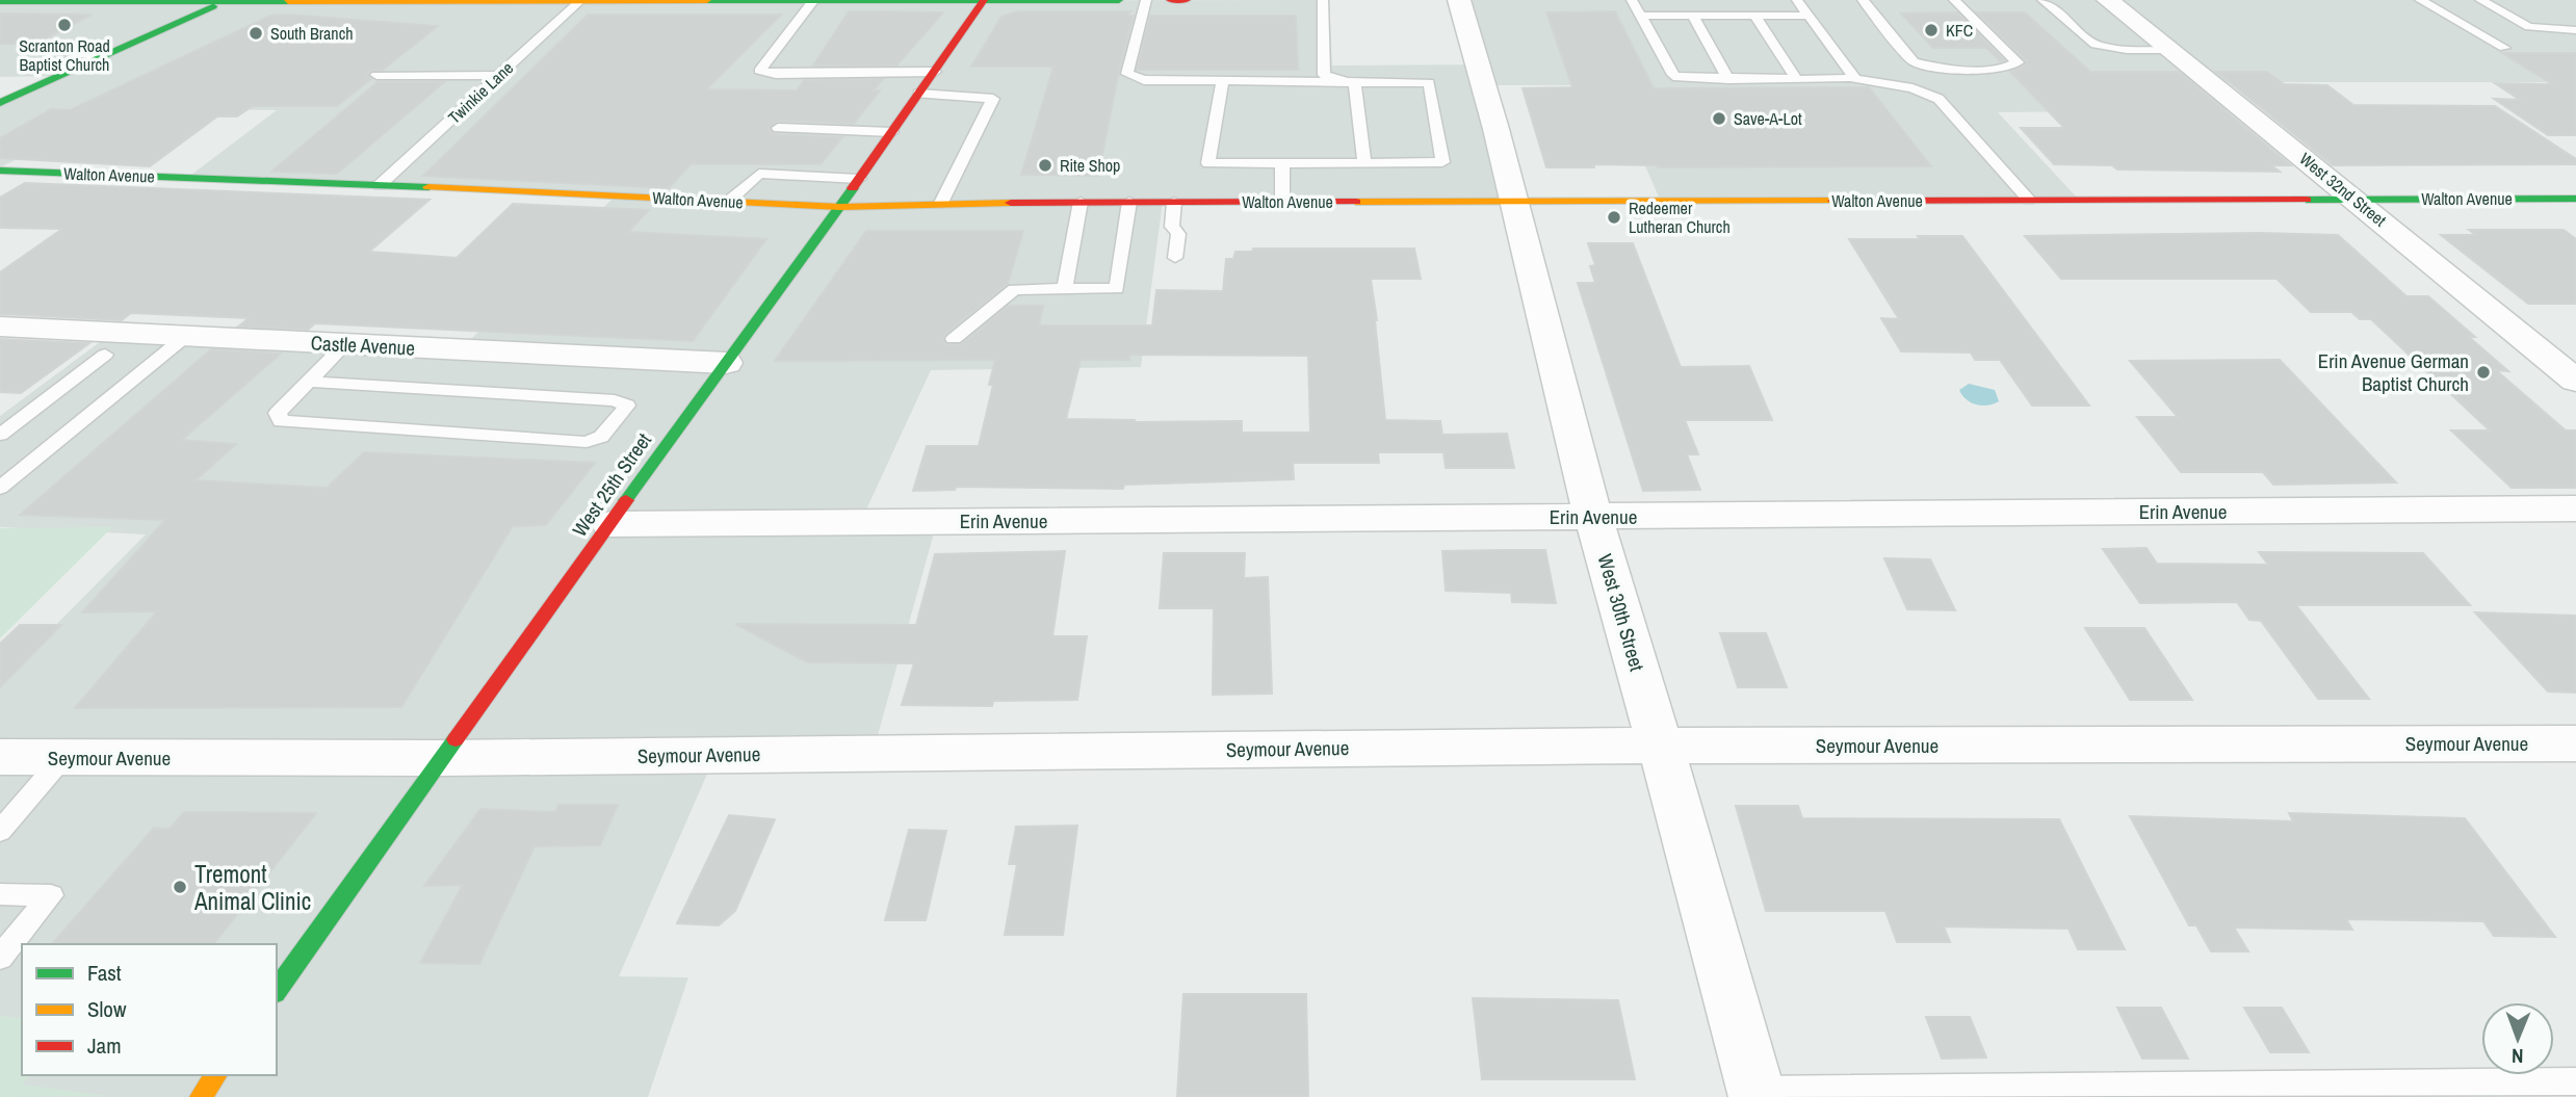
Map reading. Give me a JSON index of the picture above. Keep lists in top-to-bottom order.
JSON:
{
  "streets": {
    "street": [
      "Walton Avenue",
      "West 32nd Street",
      "Castle Avenue",
      "West 25th Street",
      "Erin Avenue",
      "West 30th Street",
      "Seymour Avenue"
    ],
    "lane": ["Twinkie Lane"]
  },
  "crossings": [
    ["Twinkie Lane", "Walton Avenue"],
    ["Walton Avenue", "West 32nd Street"],
    ["Walton Avenue", "West 25th Street"],
    ["Walton Avenue", "West 30th Street"],
    ["Castle Avenue", "West 25th Street"],
    ["West 25th Street", "Erin Avenue"],
    ["West 25th Street", "Seymour Avenue"],
    ["Erin Avenue", "West 30th Street"],
    ["West 30th Street", "Seymour Avenue"]
  ],
  "places": [
    "Scranton Road Baptist Church",
    "KFC",
    "South Branch",
    "Save-A-Lot",
    "Rite Shop",
    "Redeemer Lutheran Church",
    "Erin Avenue German Baptist Church",
    "Tremont Animal Clinic"
  ],
  "legend": ["Fast", "Slow", "Jam"],
  "north": "bottom"
}
